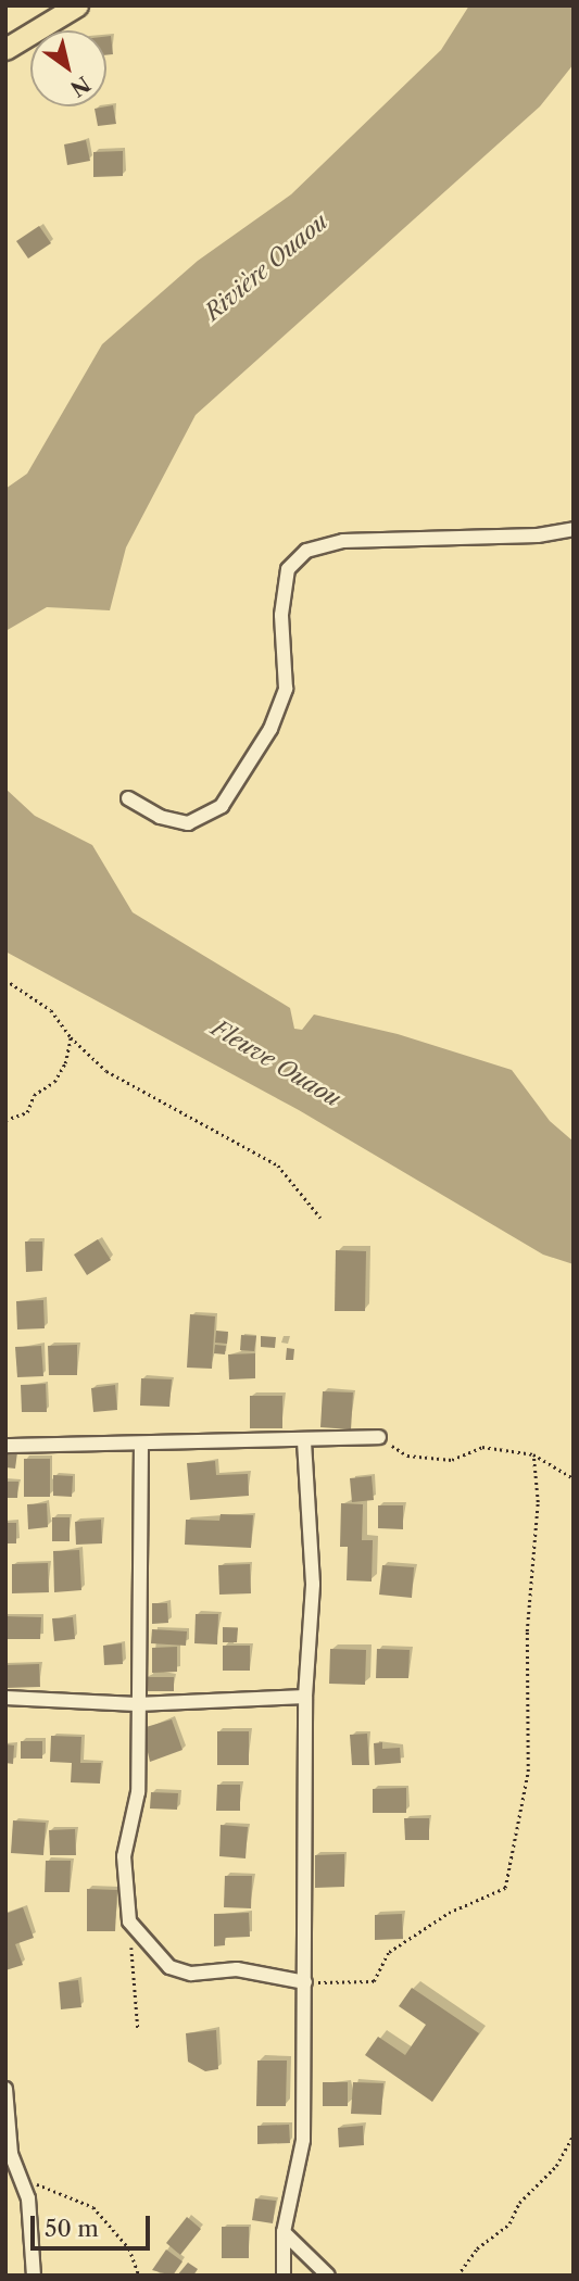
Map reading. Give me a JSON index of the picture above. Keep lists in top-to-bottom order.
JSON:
{
  "water": ["Rivière Ouaou", "Fleuve Ouaou"],
  "scale_bar": "50 m",
  "north": "bottom right"
}
